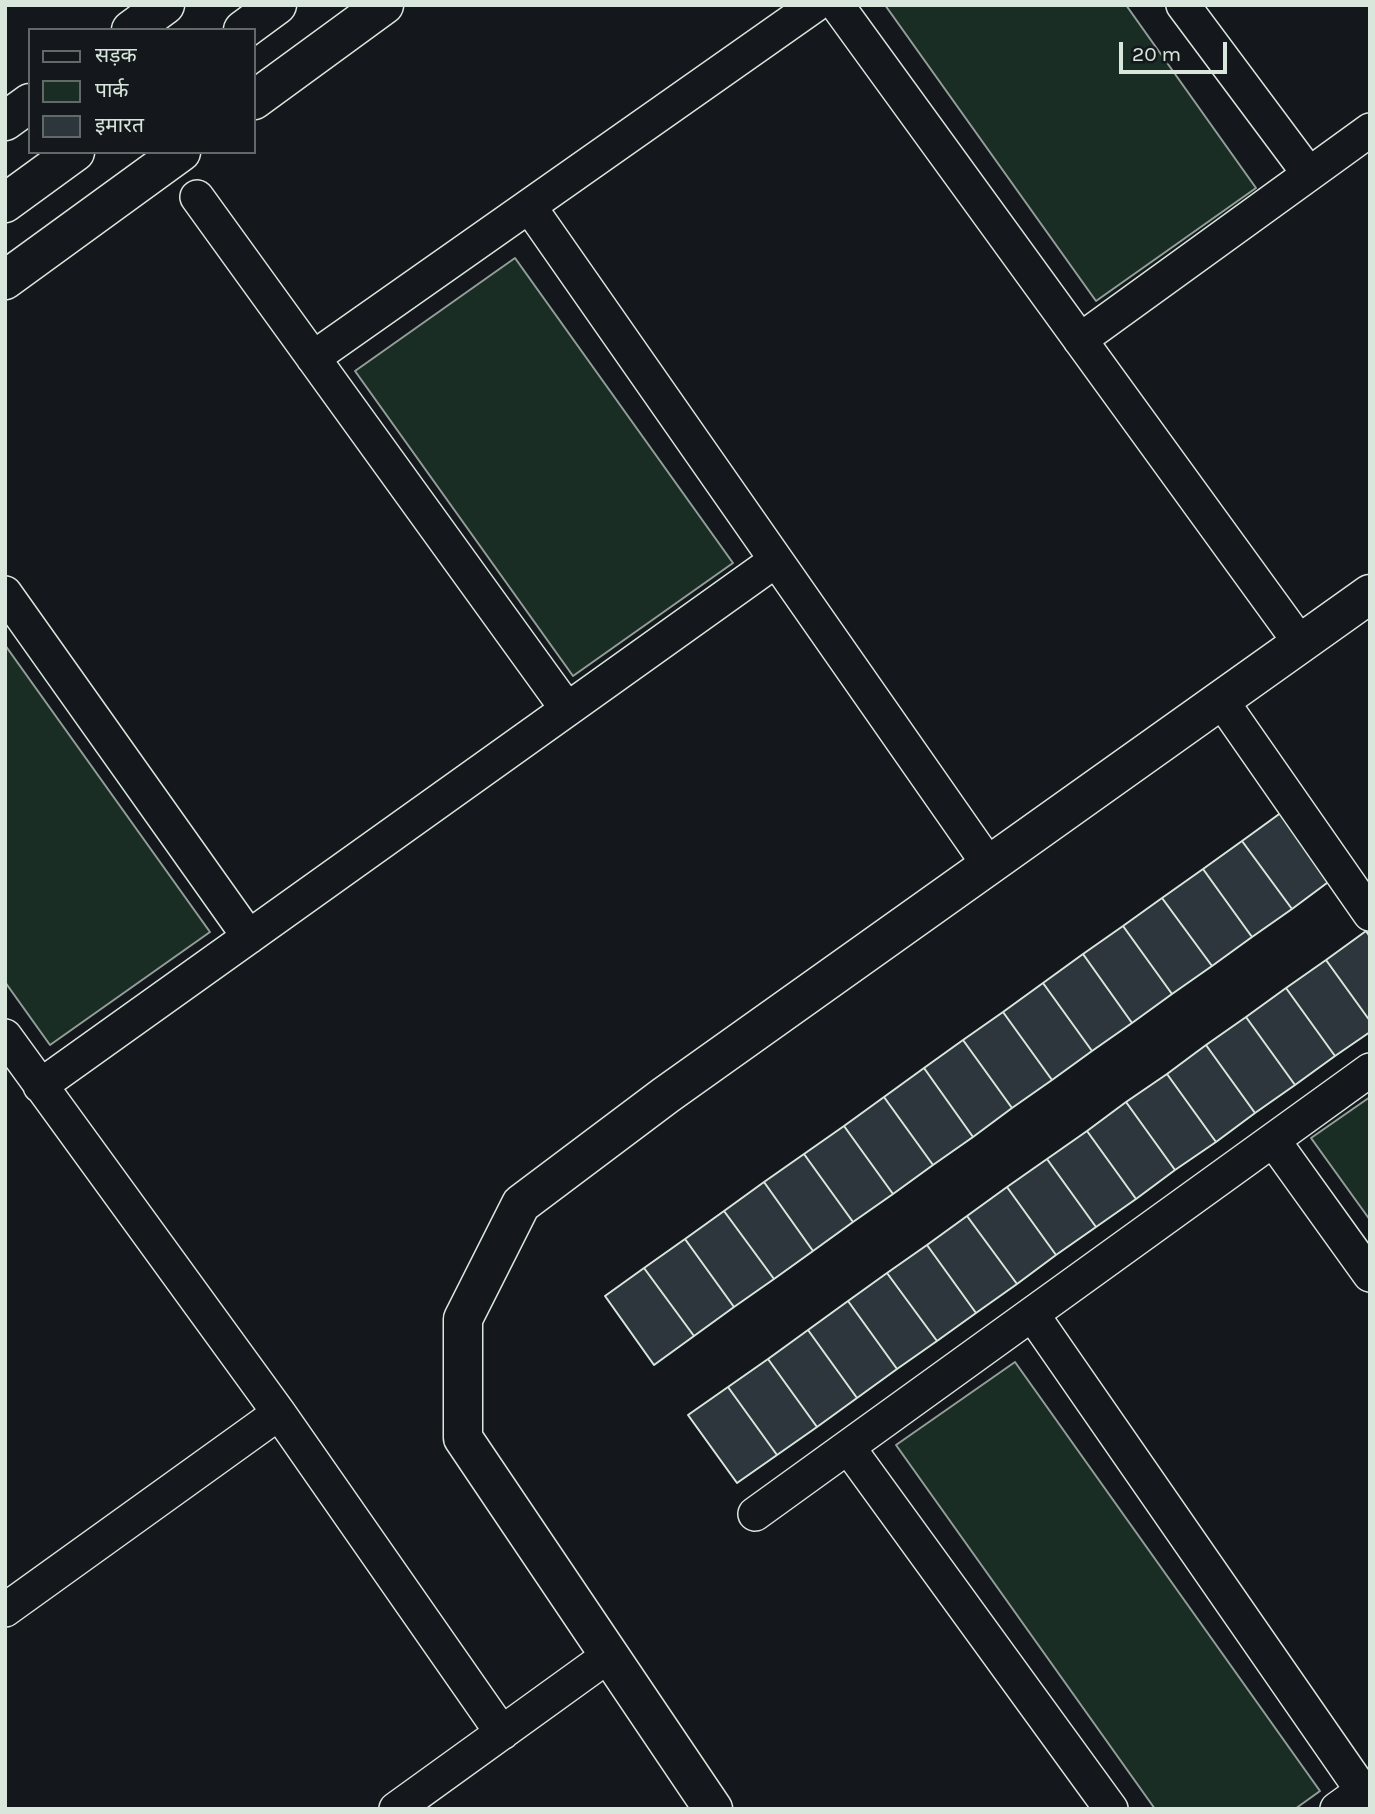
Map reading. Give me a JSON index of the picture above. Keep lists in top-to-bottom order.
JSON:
{
  "legend": ["सड़क", "पार्क", "इमारत"],
  "scale_bar": "20 m"
}
